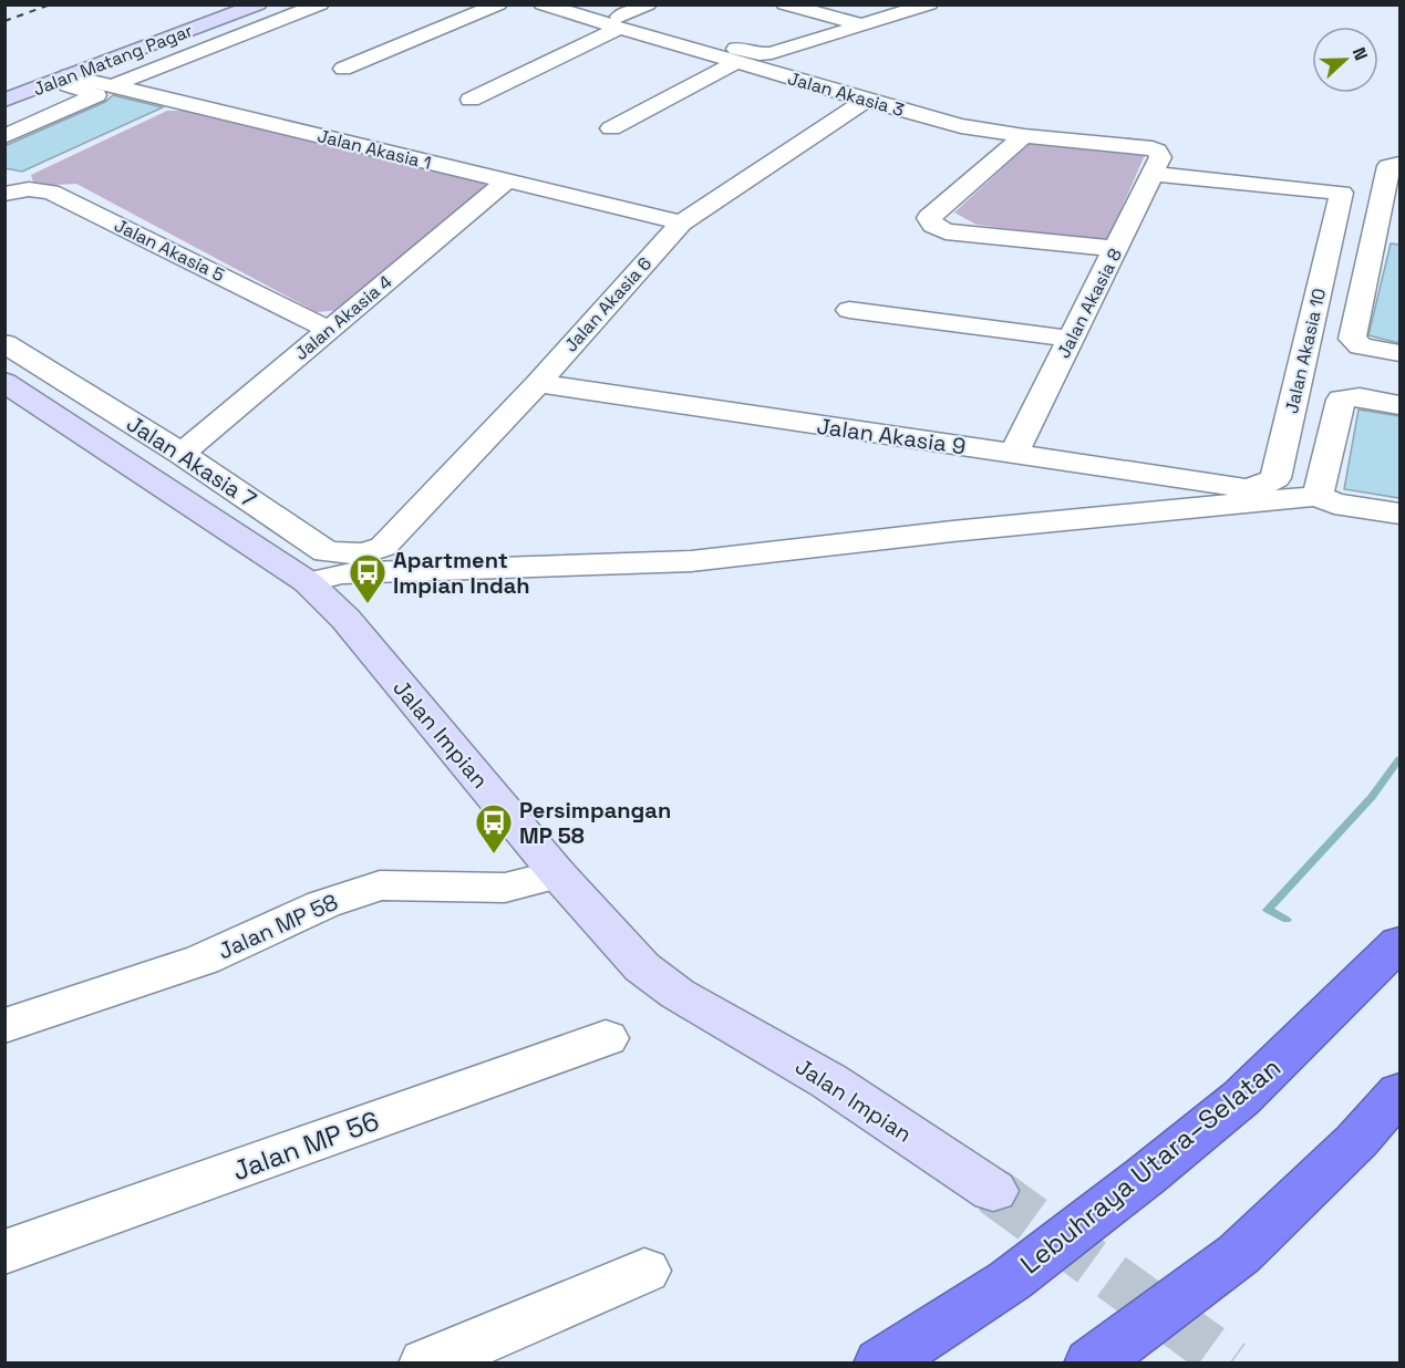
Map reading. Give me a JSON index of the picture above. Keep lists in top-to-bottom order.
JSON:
{
  "streets": {
    "highway": ["Lebuhraya Utara–Selatan"],
    "street": [
      "Jalan Matang Pagar",
      "Jalan Akasia 3",
      "Jalan Akasia 1",
      "Jalan Akasia 5",
      "Jalan Akasia 8",
      "Jalan Akasia 6",
      "Jalan Akasia 4",
      "Jalan Akasia 10",
      "Jalan Akasia 9",
      "Jalan Akasia 7",
      "Jalan Impian",
      "Jalan MP 58",
      "Jalan MP 56"
    ]
  },
  "crossings": [
    ["Jalan Matang Pagar", "Jalan Akasia 1"],
    ["Jalan Akasia 3", "Jalan Akasia 8"],
    ["Jalan Akasia 3", "Jalan Akasia 6"],
    ["Jalan Akasia 3", "Jalan Akasia 10"],
    ["Jalan Akasia 1", "Jalan Akasia 6"],
    ["Jalan Akasia 1", "Jalan Akasia 4"],
    ["Jalan Akasia 5", "Jalan Akasia 4"],
    ["Jalan Akasia 8", "Jalan Akasia 9"],
    ["Jalan Akasia 6", "Jalan Akasia 9"],
    ["Jalan Akasia 6", "Jalan Akasia 7"],
    ["Jalan Akasia 4", "Jalan Akasia 7"],
    ["Jalan Akasia 10", "Jalan Akasia 9"],
    ["Jalan Impian", "Jalan MP 58"]
  ],
  "places": {
    "bus stop": ["Apartment Impian Indah", "Persimpangan MP 58"]
  },
  "north": "right"
}
